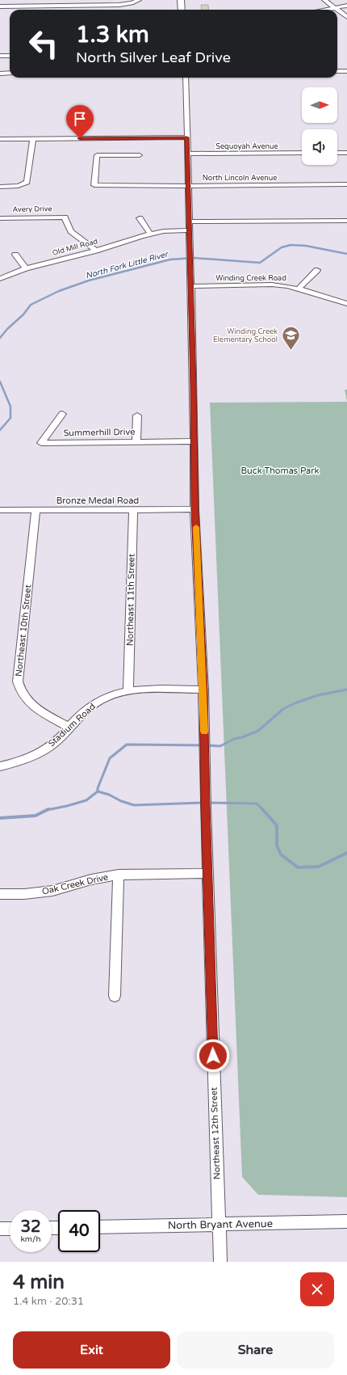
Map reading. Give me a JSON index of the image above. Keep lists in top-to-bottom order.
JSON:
{
  "streets": {
    "street": [
      "Sequoyah Avenue",
      "North Lincoln Avenue",
      "Avery Drive",
      "Old Mill Road",
      "Winding Creek Road",
      "Summerhill Drive",
      "Bronze Medal Road",
      "Northeast 11th Street",
      "Northeast 10th Street",
      "Stadium Road",
      "Oak Creek Drive",
      "Northeast 12th Street",
      "North Bryant Avenue"
    ]
  },
  "crossings": [
    ["Sequoyah Avenue", "Northeast 12th Street"],
    ["North Lincoln Avenue", "Northeast 12th Street"],
    ["Avery Drive", "Old Mill Road"],
    ["Old Mill Road", "Northeast 12th Street"],
    ["Winding Creek Road", "Northeast 12th Street"],
    ["Summerhill Drive", "Northeast 12th Street"],
    ["Bronze Medal Road", "Northeast 11th Street"],
    ["Bronze Medal Road", "Northeast 10th Street"],
    ["Bronze Medal Road", "Northeast 12th Street"],
    ["Northeast 11th Street", "Stadium Road"],
    ["Northeast 10th Street", "Stadium Road"],
    ["Stadium Road", "Northeast 12th Street"],
    ["Oak Creek Drive", "Northeast 12th Street"],
    ["Northeast 12th Street", "North Bryant Avenue"]
  ],
  "water": ["North Fork Little River"],
  "parks": ["Buck Thomas Park"],
  "places": {
    "school or university": ["Winding Creek Elementary School"]
  },
  "north": "right",
  "page": {
    "turn": ["1.3 km", "North Silver Leaf Drive"],
    "speed": "32 km/h",
    "limit": "40",
    "heading": ["4 min", "1.4 km · 20:31"],
    "buttons": ["Exit", "Share"]
  }
}
